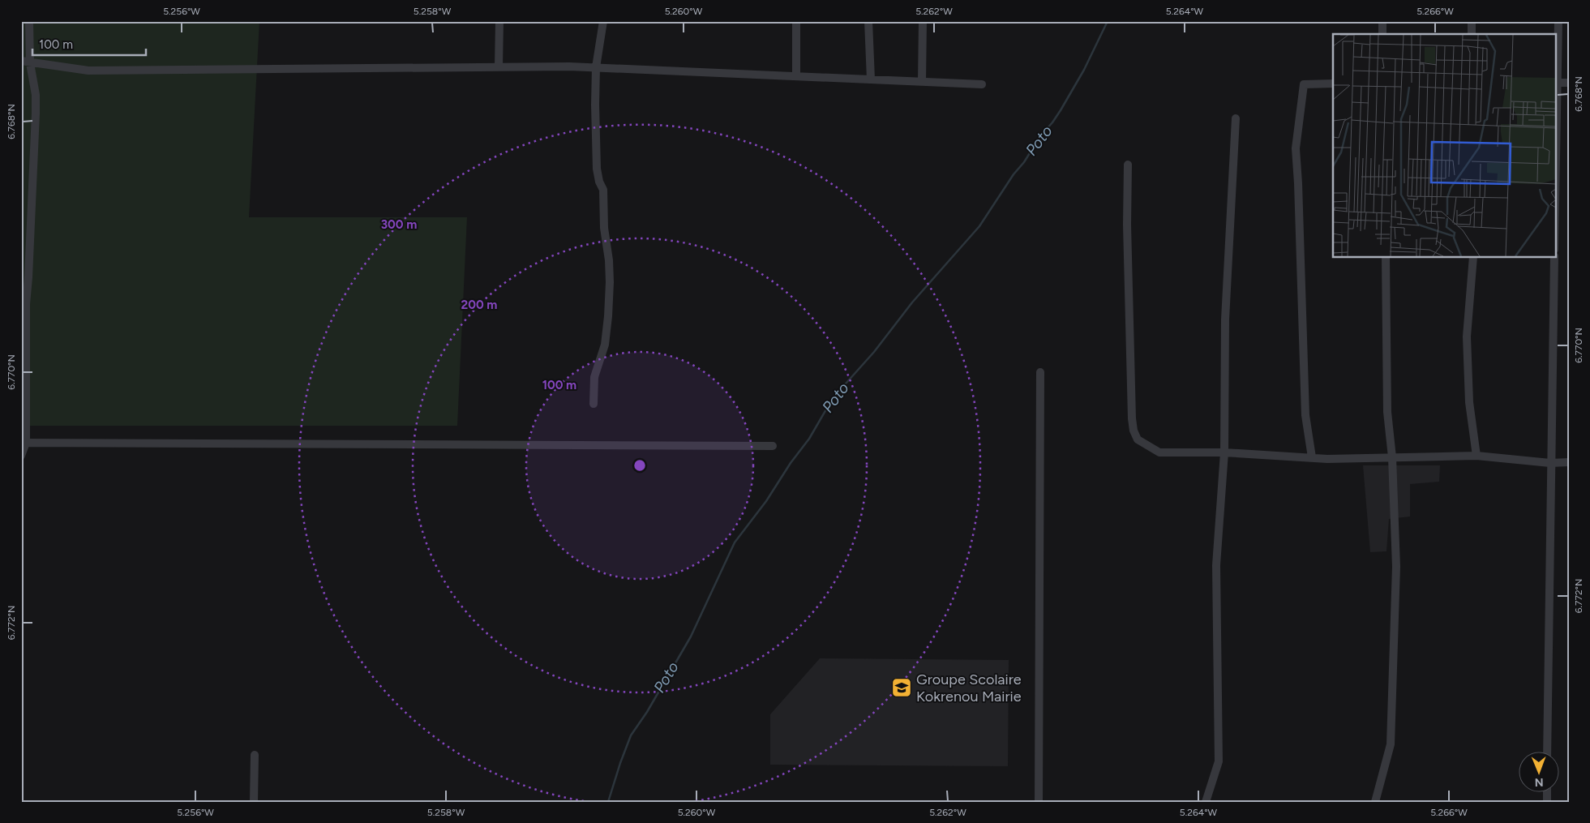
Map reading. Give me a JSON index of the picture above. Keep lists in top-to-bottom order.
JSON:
{
  "water": ["Poto"],
  "places": {
    "school or university": ["Groupe Scolaire Kokrenou Mairie"]
  },
  "scale_bar": "100 m",
  "north": "bottom",
  "coordinates": [
    "5.256°W",
    "5.258°W",
    "5.260°W",
    "5.262°W",
    "5.264°W",
    "5.266°W",
    "6.768°N",
    "6.770°N",
    "6.772°N"
  ],
  "rings": ["300 m", "200 m", "100 m"]
}
